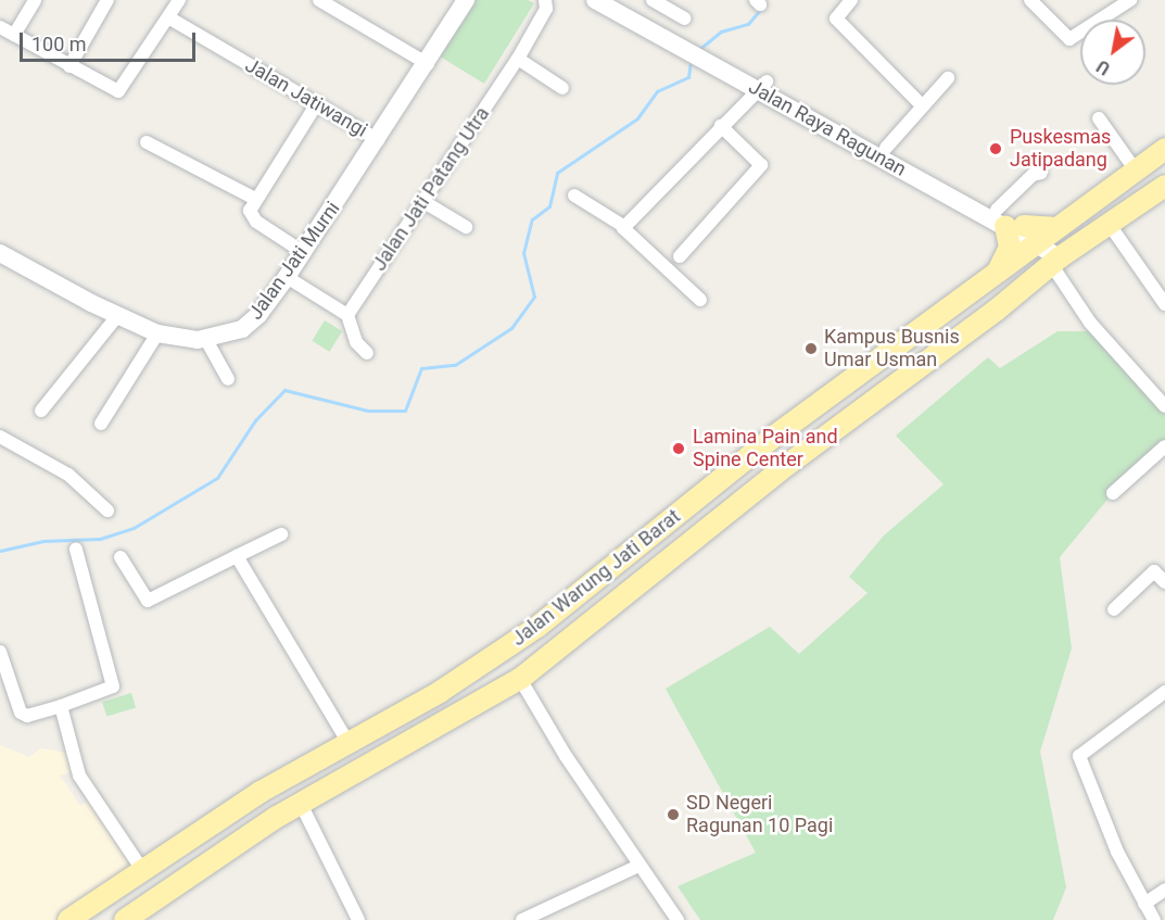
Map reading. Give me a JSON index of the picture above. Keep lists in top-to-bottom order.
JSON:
{
  "streets": {
    "main road": ["Jalan Warung Jati Barat"],
    "street": [
      "Jalan Jatiwangi",
      "Jalan Raya Ragunan",
      "Jalan Jati Patang Utra",
      "Jalan Jati Murni"
    ]
  },
  "crossings": [
    ["Jalan Jatiwangi", "Jalan Jati Murni"]
  ],
  "places": [
    "Puskesmas Jatipadang",
    "Kampus Busnis Umar Usman",
    "Lamina Pain and Spine Center",
    "SD Negeri Ragunan 10 Pagi"
  ],
  "scale_bar": "100 m",
  "north": "bottom left"
}
